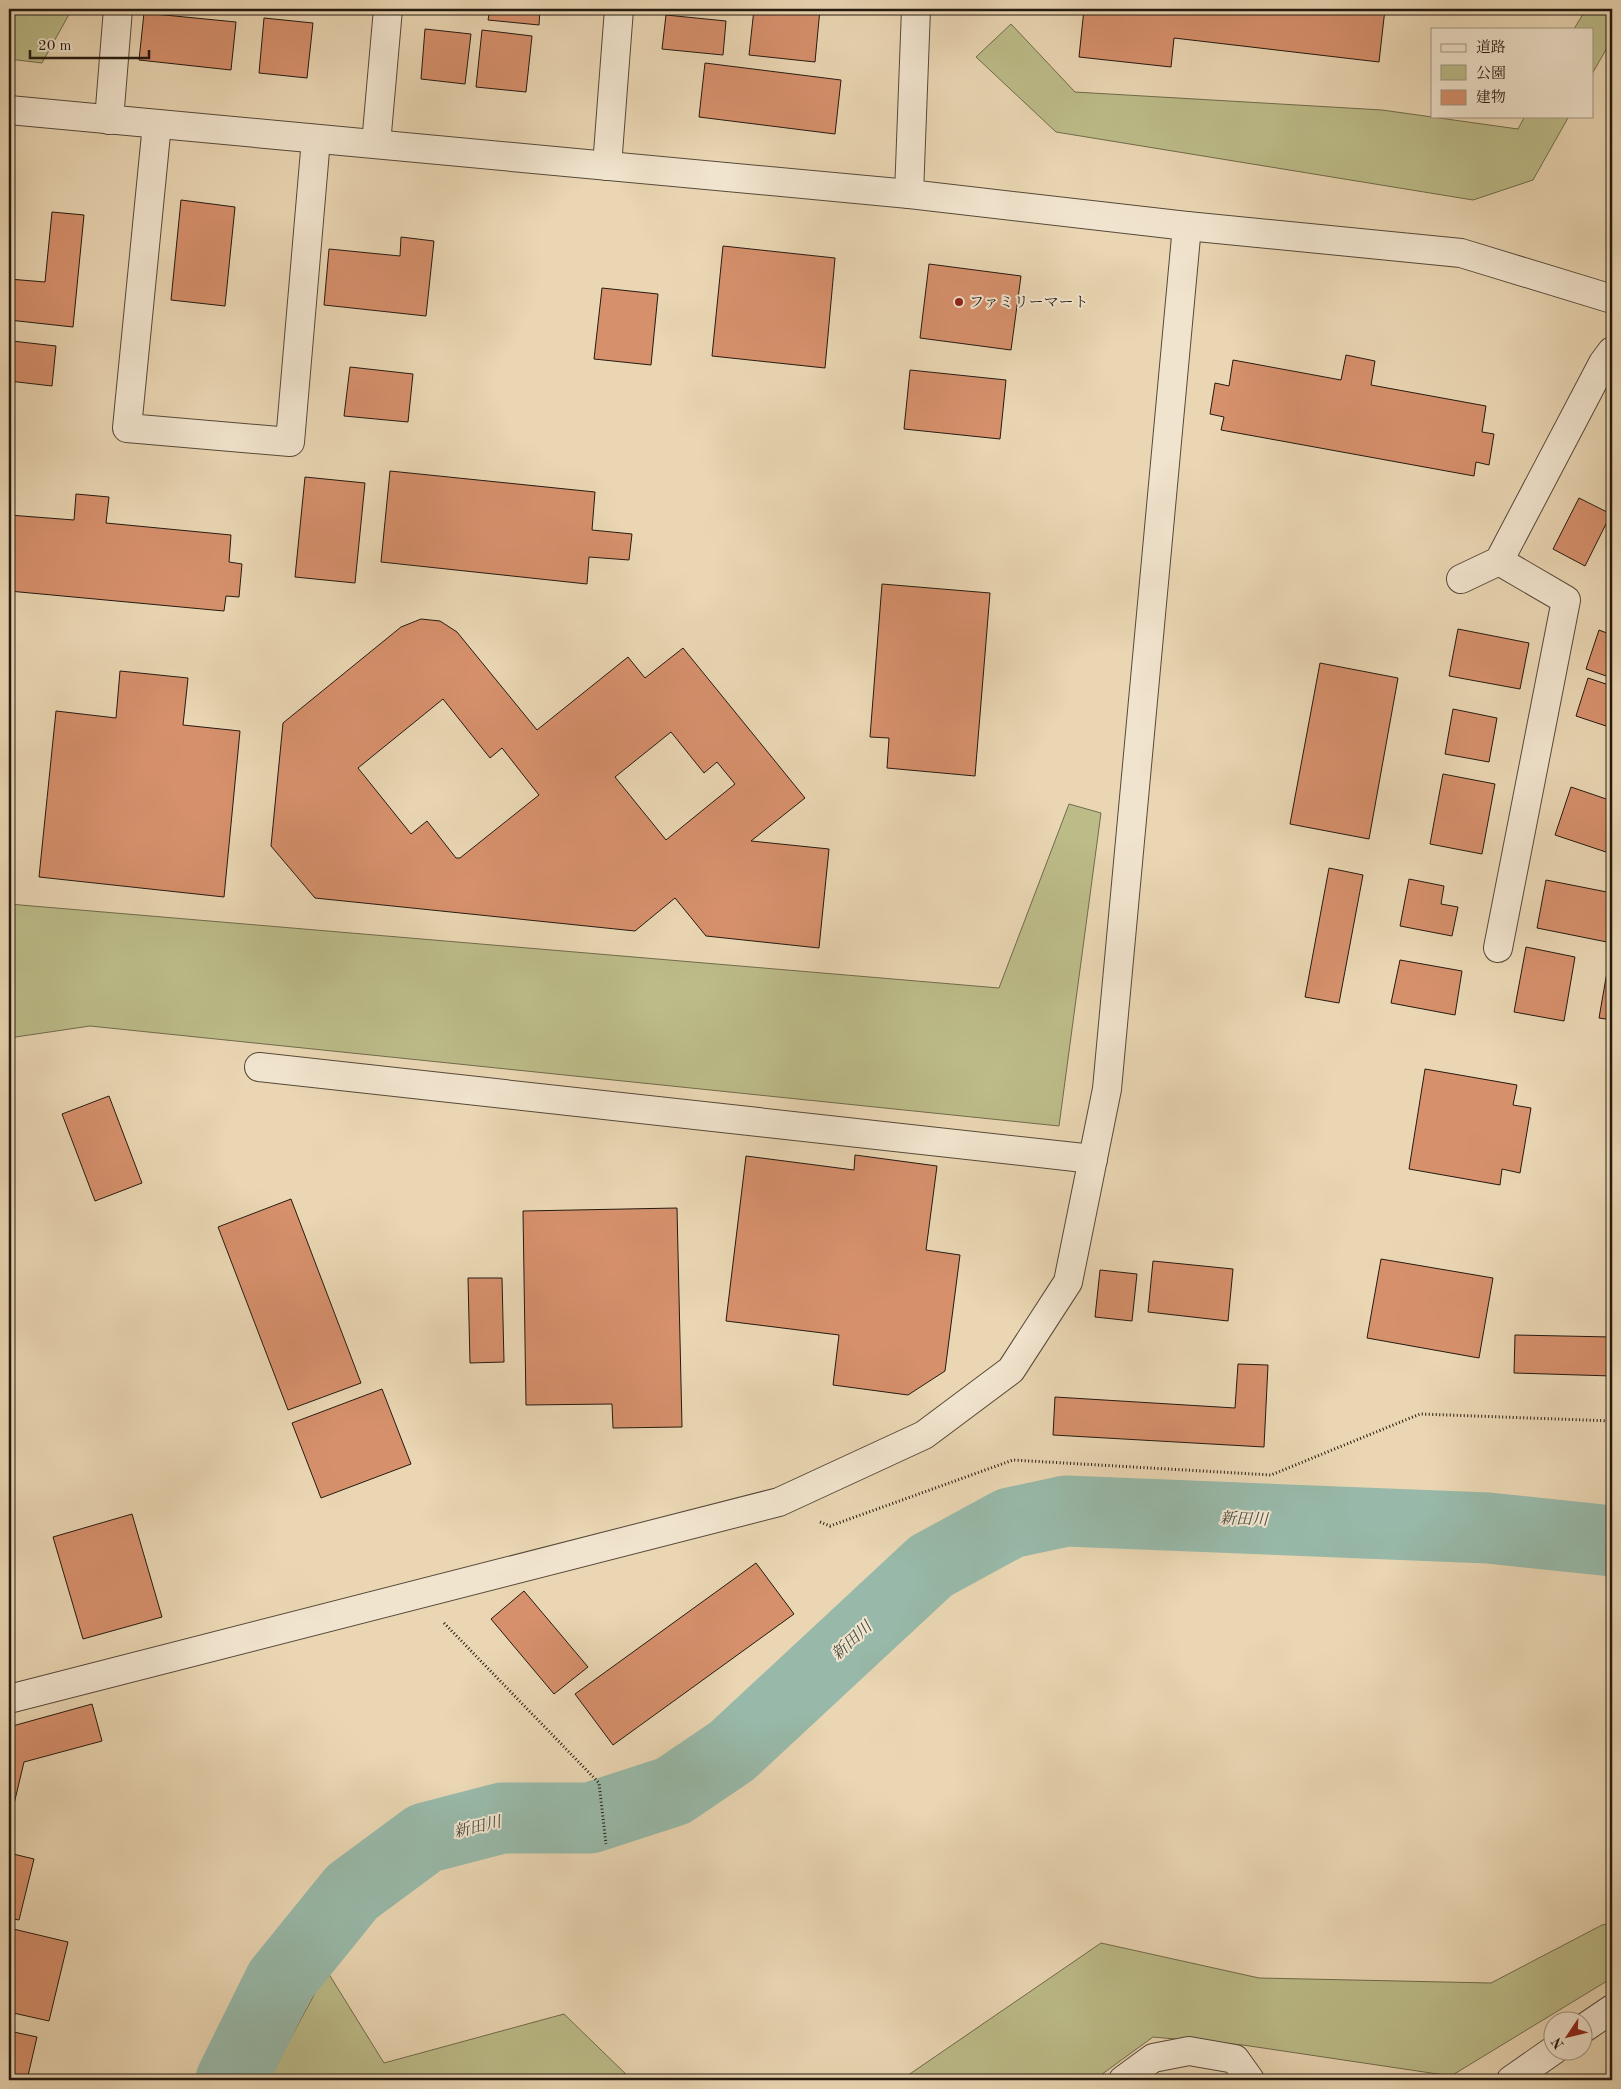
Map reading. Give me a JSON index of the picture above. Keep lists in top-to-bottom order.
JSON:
{
  "water": ["新田川"],
  "places": ["ファミリーマート"],
  "legend": ["道路", "公園", "建物"],
  "scale_bar": "20 m",
  "north": "bottom left"
}
